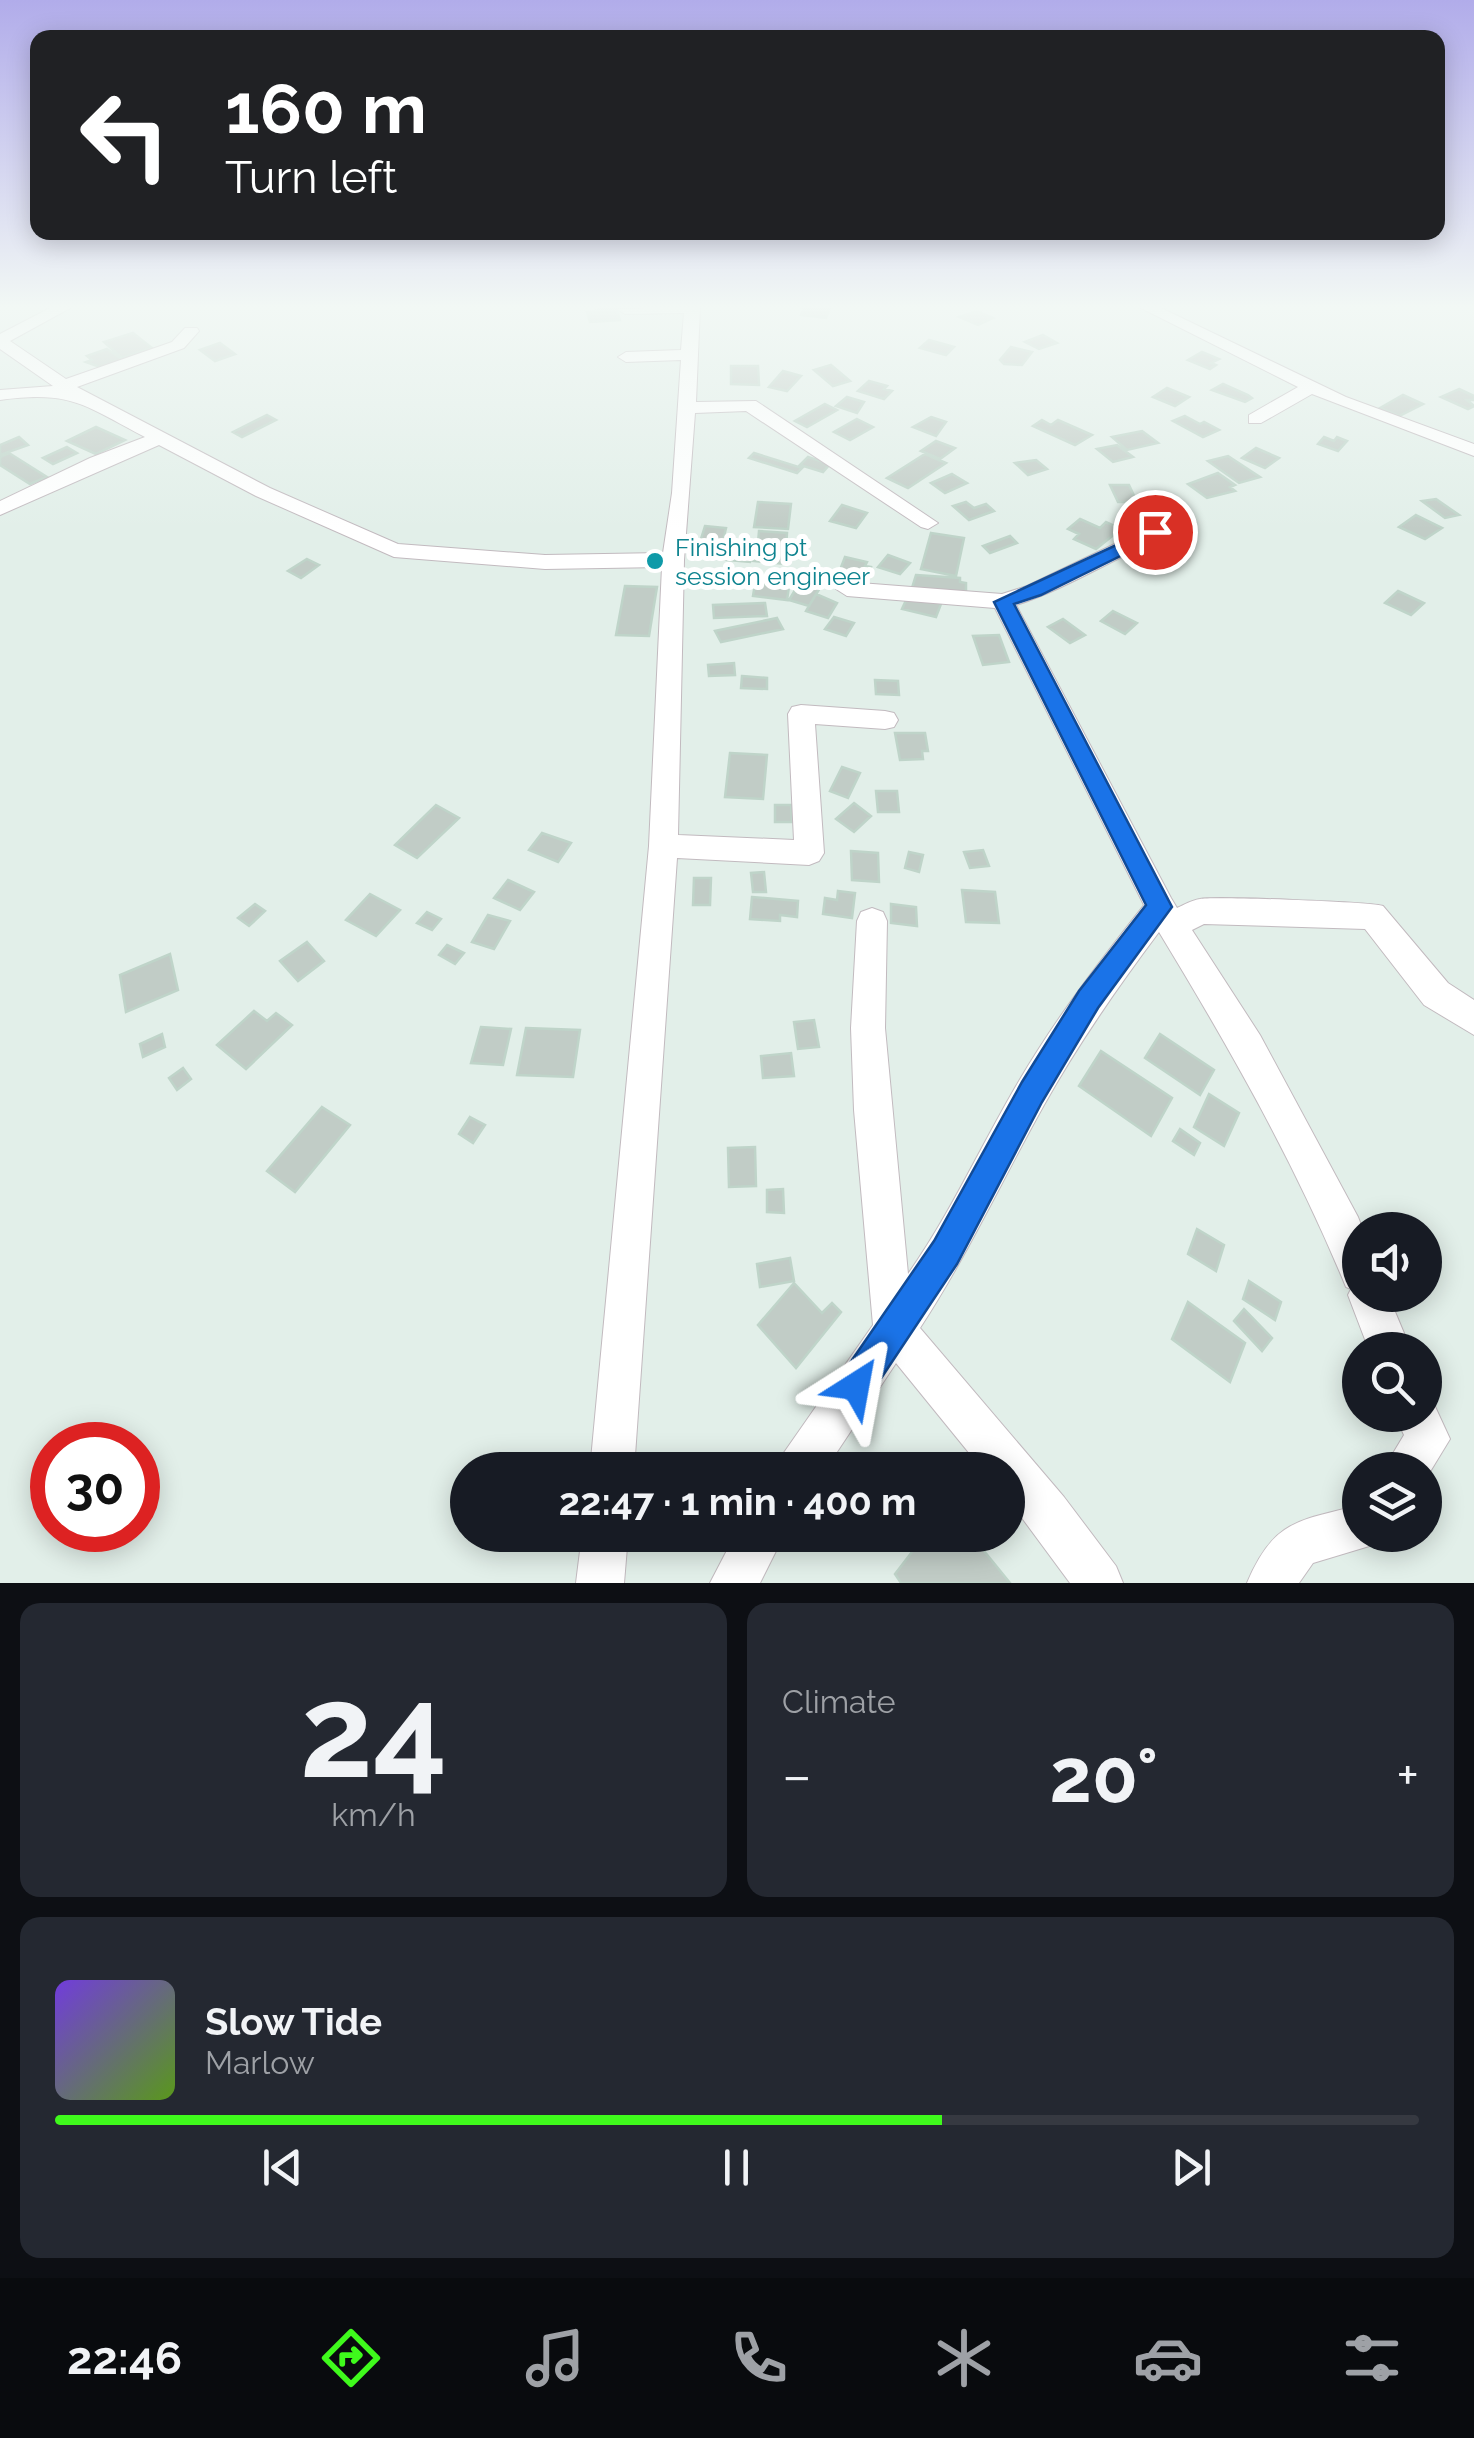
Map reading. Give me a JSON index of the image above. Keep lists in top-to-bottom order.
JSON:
{
  "places": ["Finishing pt session engineer"],
  "page": {
    "turn": ["160 m", "Turn left"],
    "limit": "30",
    "trip": "22:47 · 1 min · 400 m",
    "tile": [
      ["24", "km/h"],
      "Climate"
    ],
    "heat": ["−", "20°", "+"],
    "song": ["Slow Tide", "Marlow"],
    "tabs": "22:46"
  }
}
